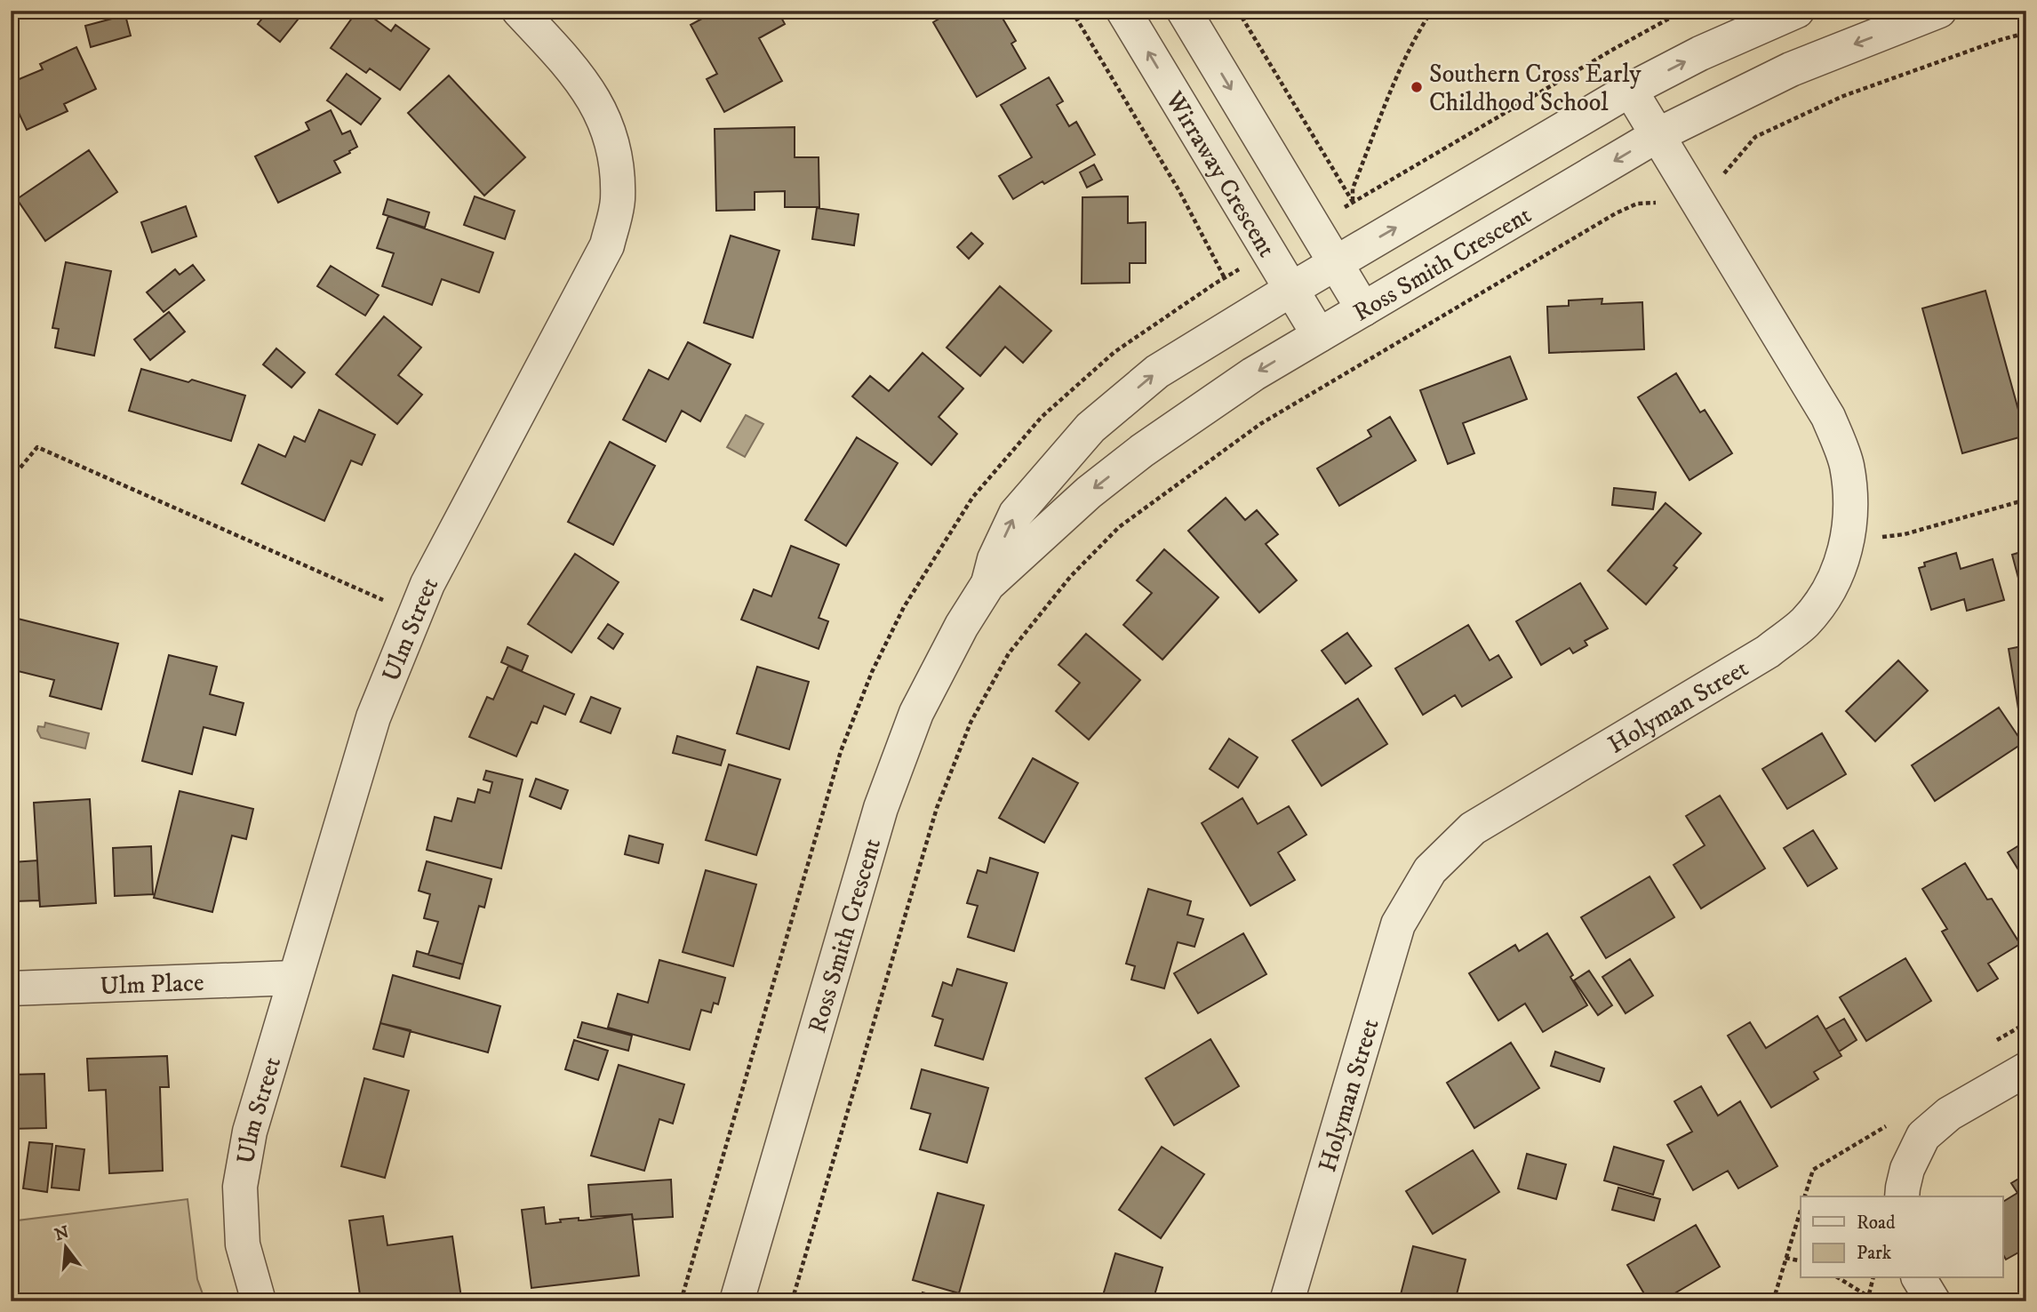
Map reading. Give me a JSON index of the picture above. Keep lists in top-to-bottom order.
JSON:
{
  "streets": {
    "street": [
      "Wirraway Crescent",
      "Ross Smith Crescent",
      "Ulm Street",
      "Holyman Street",
      "Ulm Place"
    ]
  },
  "crossings": [
    ["Wirraway Crescent", "Ross Smith Crescent"],
    ["Ross Smith Crescent", "Holyman Street"],
    ["Ulm Street", "Ulm Place"]
  ],
  "places": ["Southern Cross Early Childhood School"],
  "legend": ["Road", "Park"],
  "north": "top"
}
